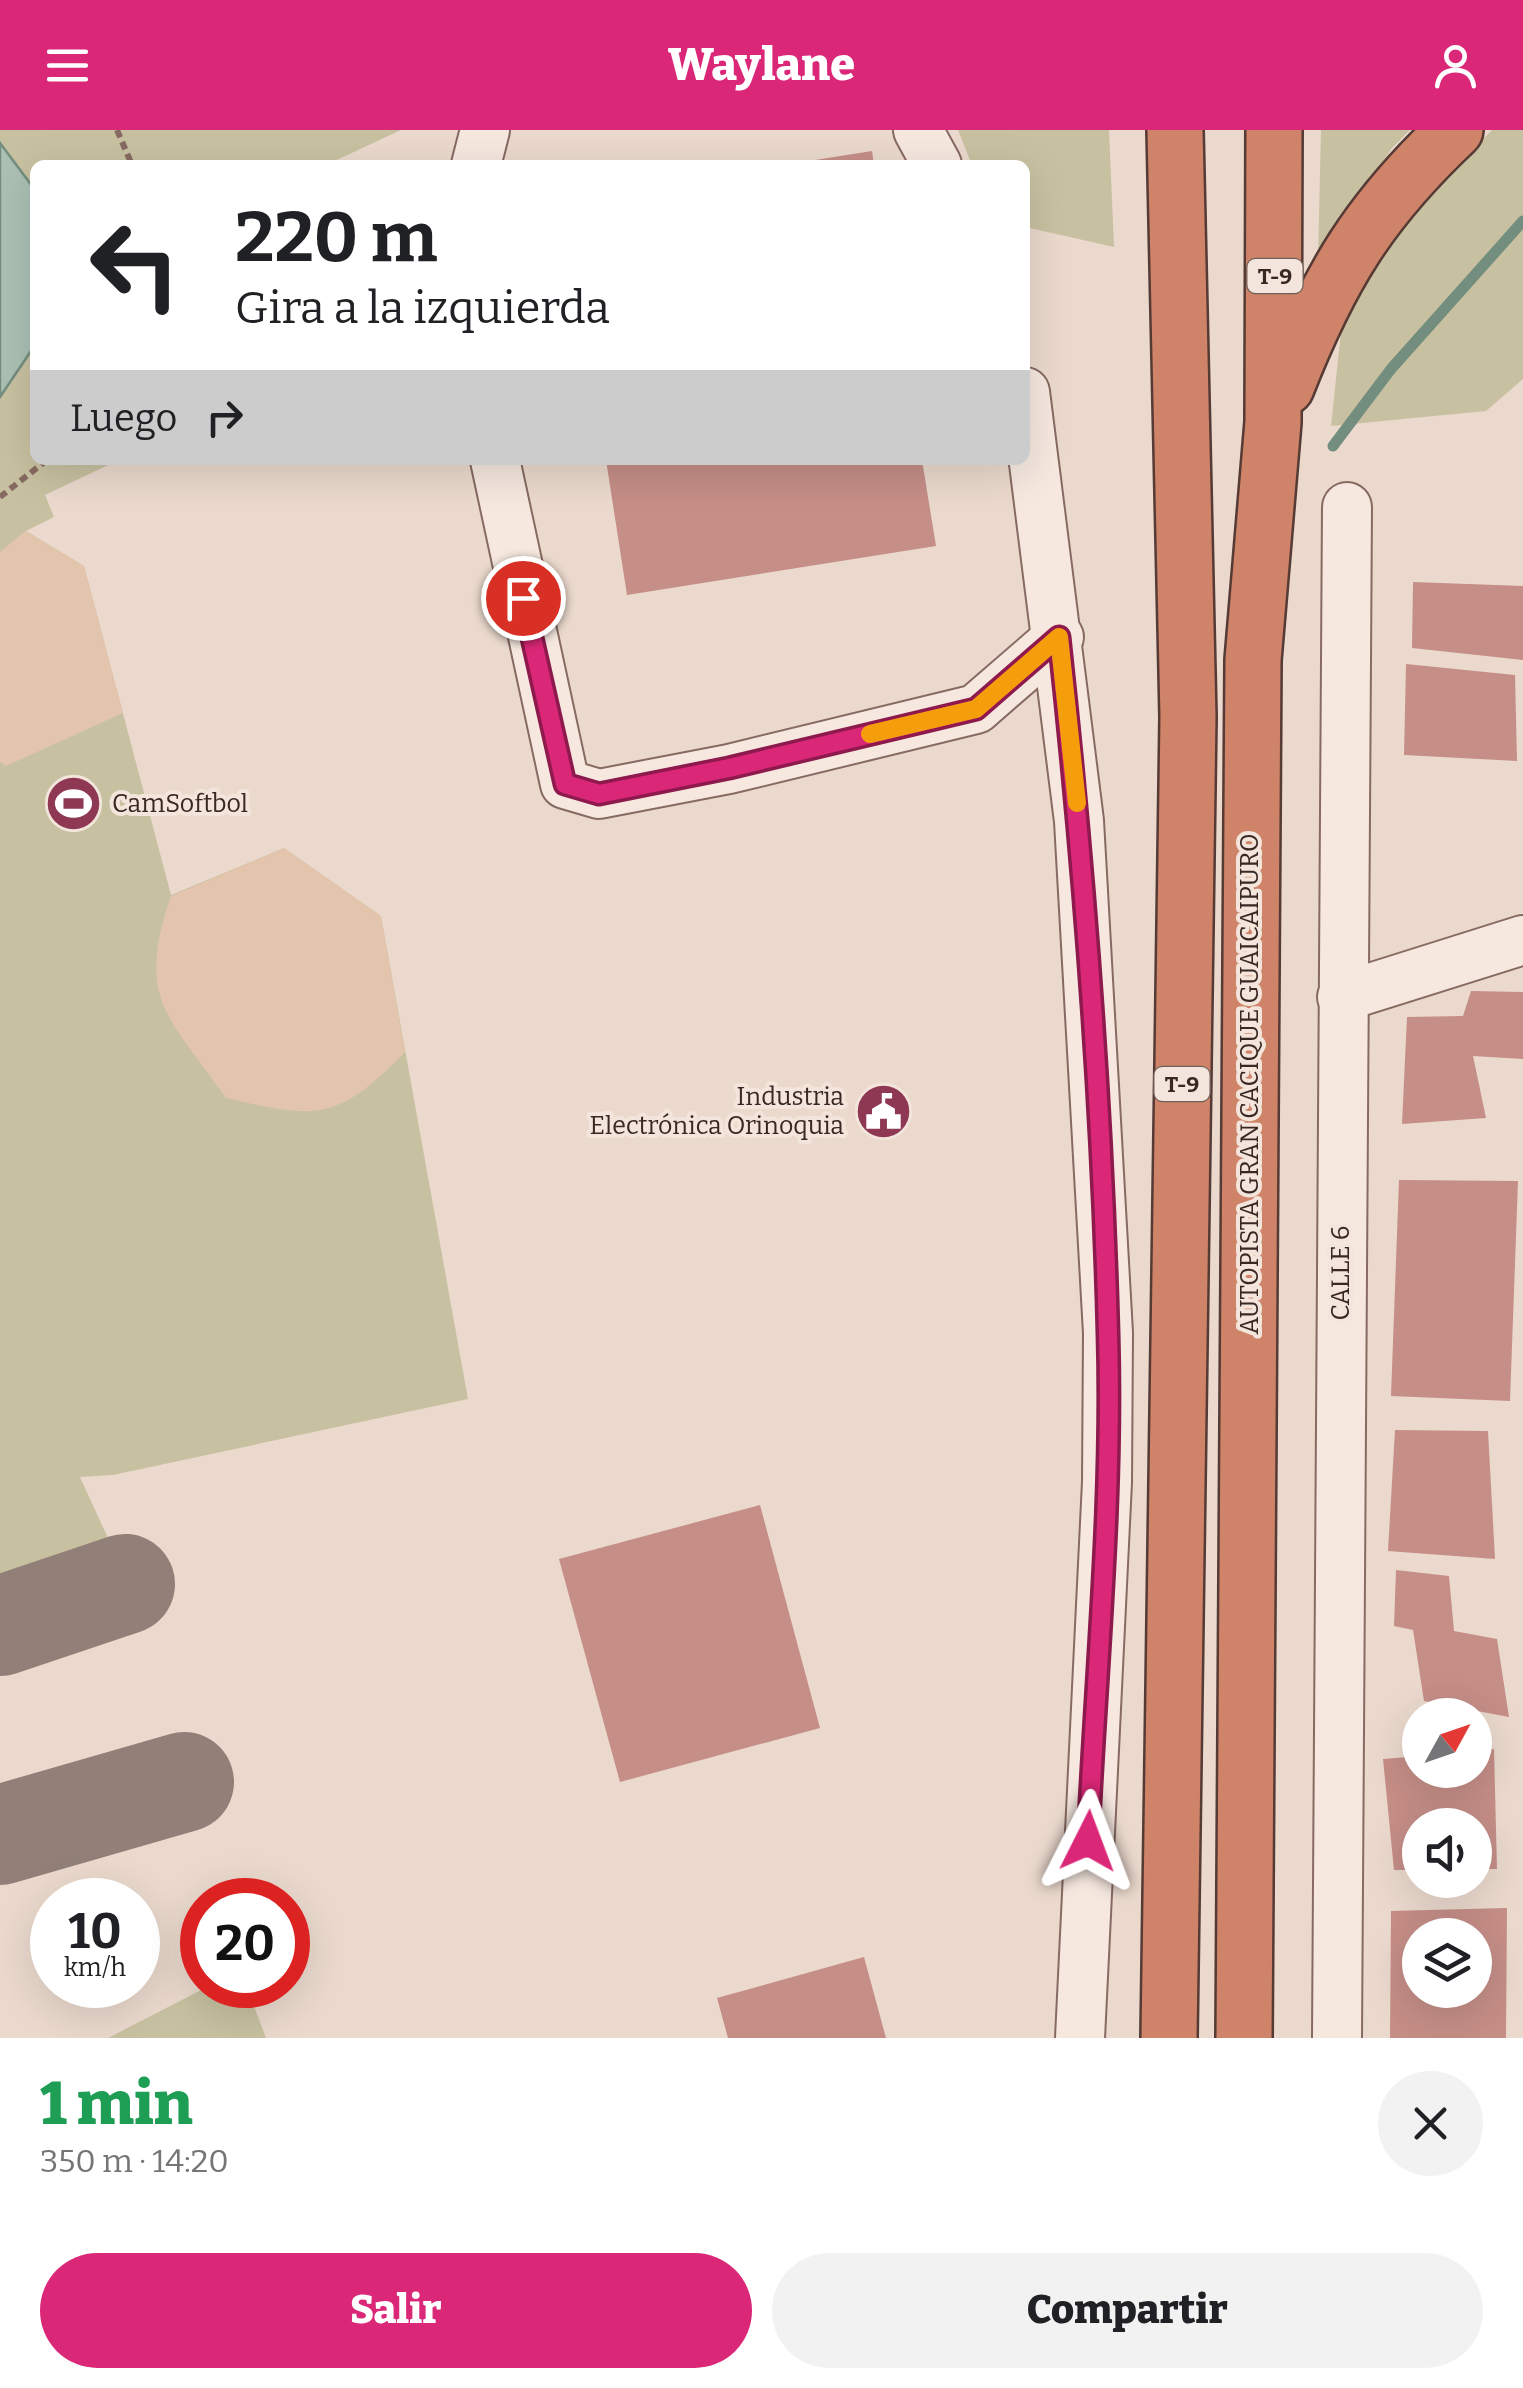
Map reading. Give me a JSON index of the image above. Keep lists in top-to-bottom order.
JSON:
{
  "streets": {
    "highway": ["T-9", "AUTOPISTA GRAN CACIQUE GUAICAIPURO"],
    "street": ["CALLE 6"]
  },
  "places": {
    "sports": ["CamSoftbol"],
    "public building": ["Industria Electrónica Orinoquia"]
  },
  "north": "top right",
  "page": {
    "header": "Waylane",
    "turn": ["220 m", "Gira a la izquierda"],
    "then": "Luego",
    "speed": "10 km/h",
    "limit": "20",
    "heading": ["1 min", "350 m · 14:20"],
    "buttons": ["Salir", "Compartir"]
  }
}
